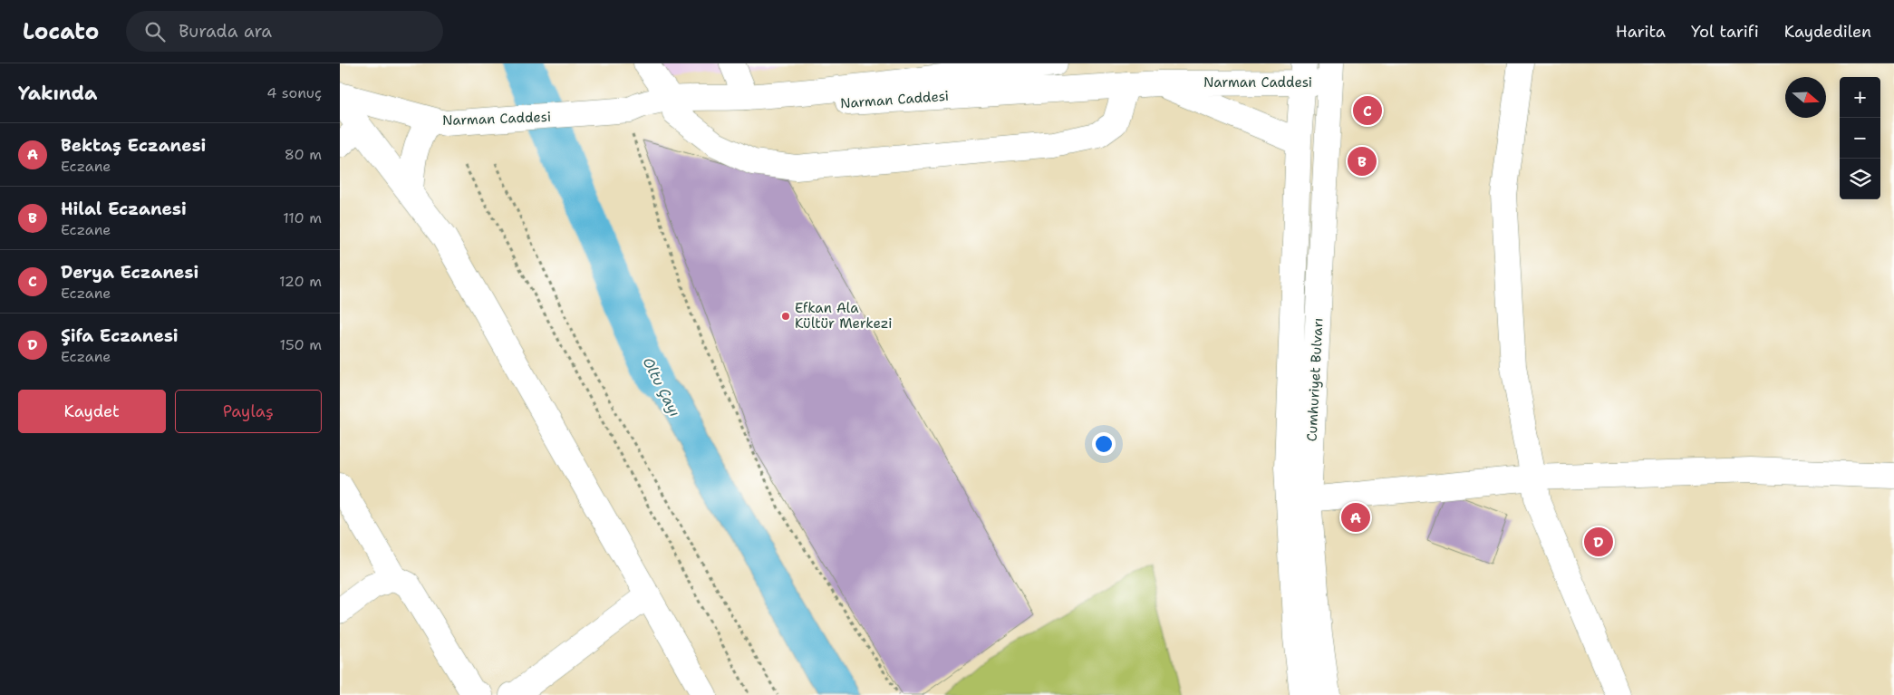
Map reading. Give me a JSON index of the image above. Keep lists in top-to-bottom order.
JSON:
{
  "streets": {
    "main road": ["Narman Caddesi", "Cumhuriyet Bulvarı"]
  },
  "crossings": [
    ["Narman Caddesi", "Cumhuriyet Bulvarı"]
  ],
  "water": ["Oltu Çayı"],
  "places": ["Efkan Ala Kültür Merkezi"],
  "north": "right",
  "page": {
    "header": "Locato",
    "search": "Burada ara",
    "nav": ["Harita", "Yol tarifi", "Kaydedilen"],
    "heading": ["Yakında", "4 sonuç"],
    "map_buttons": ["+", "−"],
    "pins": [
      "C",
      "B",
      "A",
      "D"
    ],
    "list": [
      {
        "mark": "A",
        "name": "Bektaş Eczanesi",
        "note": "Eczane",
        "value": "80 m"
      },
      {
        "mark": "B",
        "name": "Hilal Eczanesi",
        "note": "Eczane",
        "value": "110 m"
      },
      {
        "mark": "C",
        "name": "Derya Eczanesi",
        "note": "Eczane",
        "value": "120 m"
      },
      {
        "mark": "D",
        "name": "Şifa Eczanesi",
        "note": "Eczane",
        "value": "150 m"
      }
    ],
    "buttons": ["Kaydet", "Paylaş"]
  }
}
